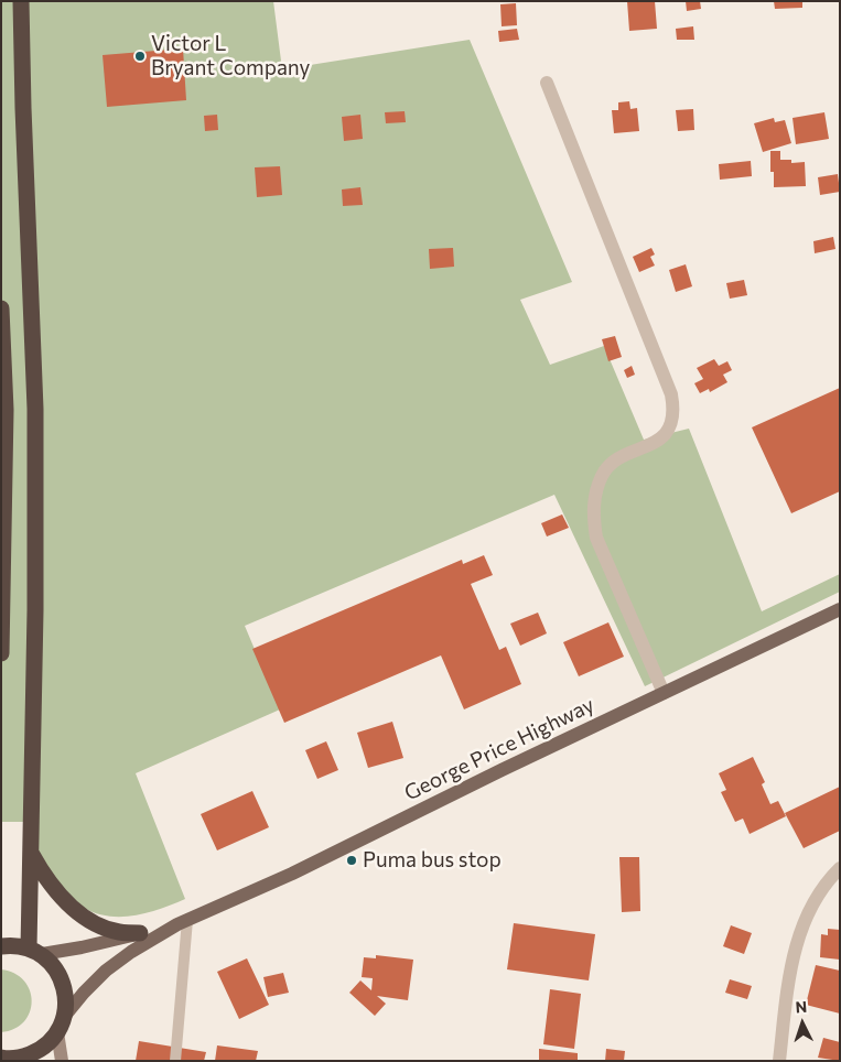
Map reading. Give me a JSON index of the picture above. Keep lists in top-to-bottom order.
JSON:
{
  "streets": {
    "main road": ["George Price Highway"]
  },
  "places": ["Victor L Bryant Company", "Puma bus stop"],
  "north": "top"
}
